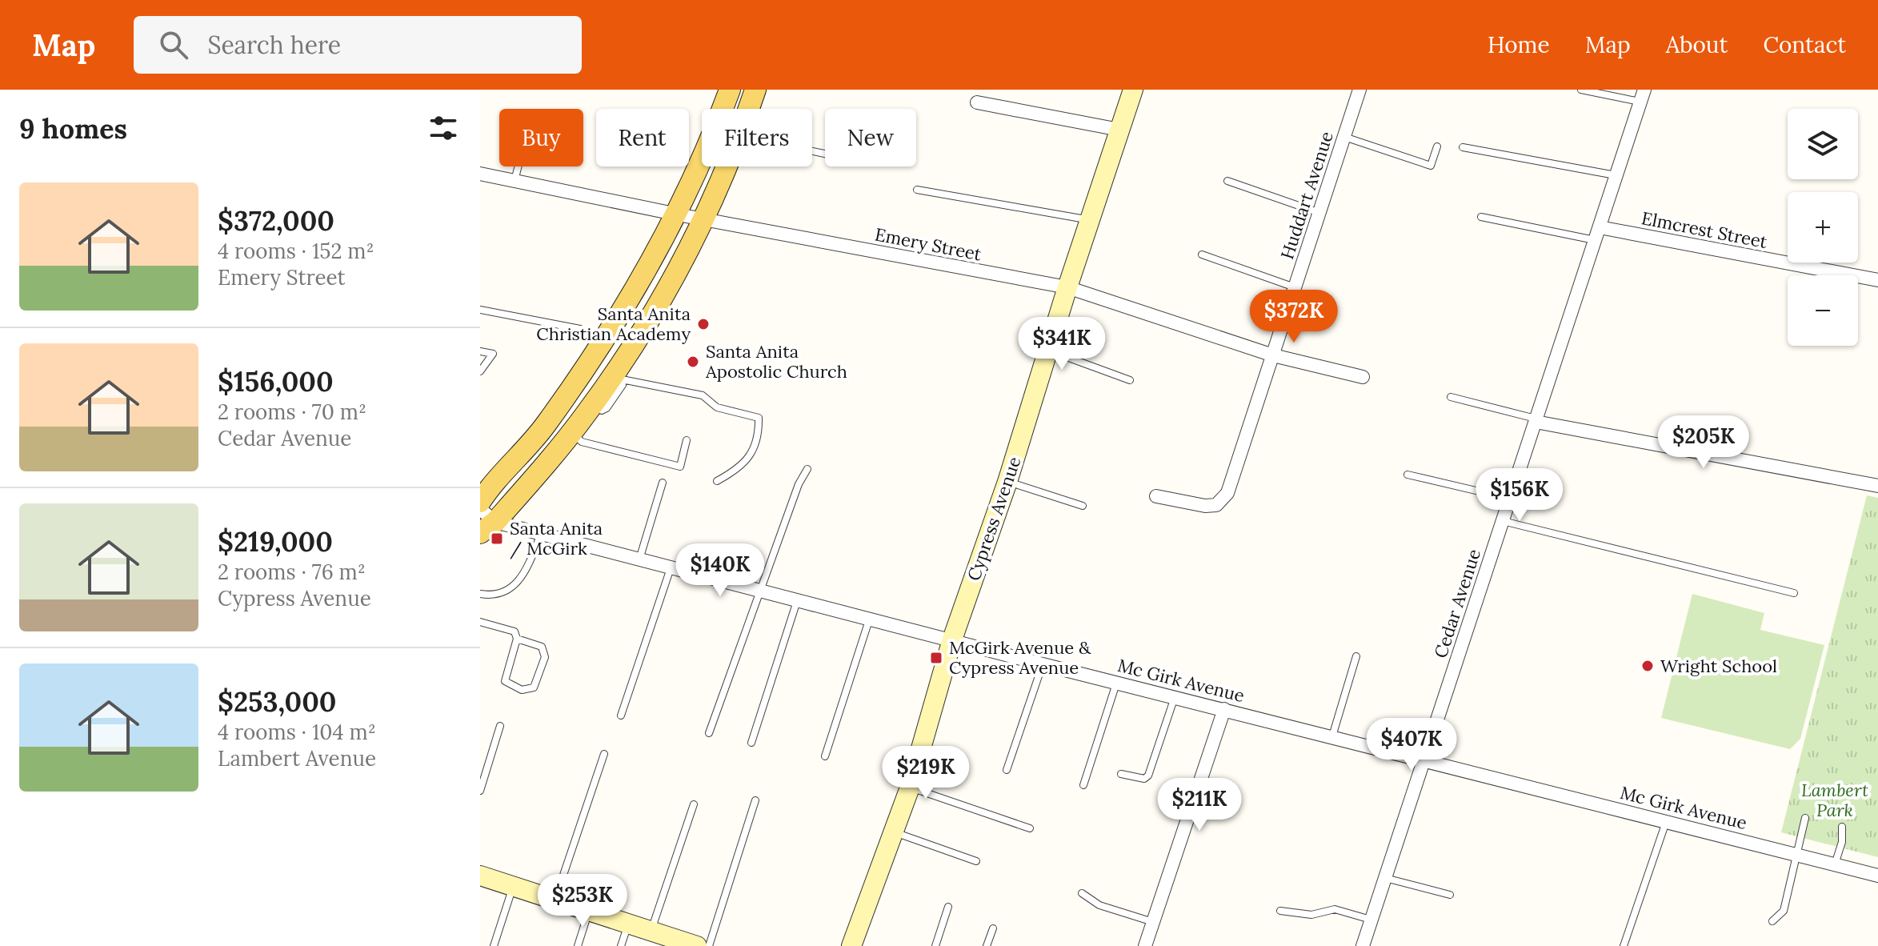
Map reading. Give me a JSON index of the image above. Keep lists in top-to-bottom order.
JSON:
{
  "streets": {
    "street": [
      "Huddart Avenue",
      "Elmcrest Street",
      "Emery Street",
      "Cypress Avenue",
      "Cedar Avenue",
      "Mc Girk Avenue"
    ]
  },
  "crossings": [
    ["Huddart Avenue", "Emery Street"],
    ["Elmcrest Street", "Cedar Avenue"],
    ["Emery Street", "Cypress Avenue"],
    ["Cypress Avenue", "Mc Girk Avenue"],
    ["Cedar Avenue", "Mc Girk Avenue"]
  ],
  "parks": ["Lambert Park"],
  "places": {
    "other": ["Santa Anita Christian Academy", "Santa Anita Apostolic Church", "Wright School"],
    "transit": ["Santa Anita / McGirk", "McGirk Avenue & Cypress Avenue"]
  },
  "page": {
    "header": "Map",
    "search": "Search here",
    "nav": [
      "Home",
      "Map",
      "About",
      "Contact"
    ],
    "heading": "9 homes",
    "map_buttons": ["+", "−"],
    "chip": [
      "Buy",
      "Rent",
      "Filters",
      "New"
    ],
    "list": [
      {
        "name": "$372,000",
        "note": "4 rooms · 152 m² · Emery Street"
      },
      {
        "name": "$156,000",
        "note": "2 rooms · 70 m² · Cedar Avenue"
      },
      {
        "name": "$219,000",
        "note": "2 rooms · 76 m² · Cypress Avenue"
      },
      {
        "name": "$253,000",
        "note": "4 rooms · 104 m² · Lambert Avenue"
      }
    ],
    "price": [
      "$372K",
      "$341K",
      "$205K",
      "$156K",
      "$140K",
      "$407K",
      "$219K",
      "$211K",
      "$253K"
    ]
  }
}
